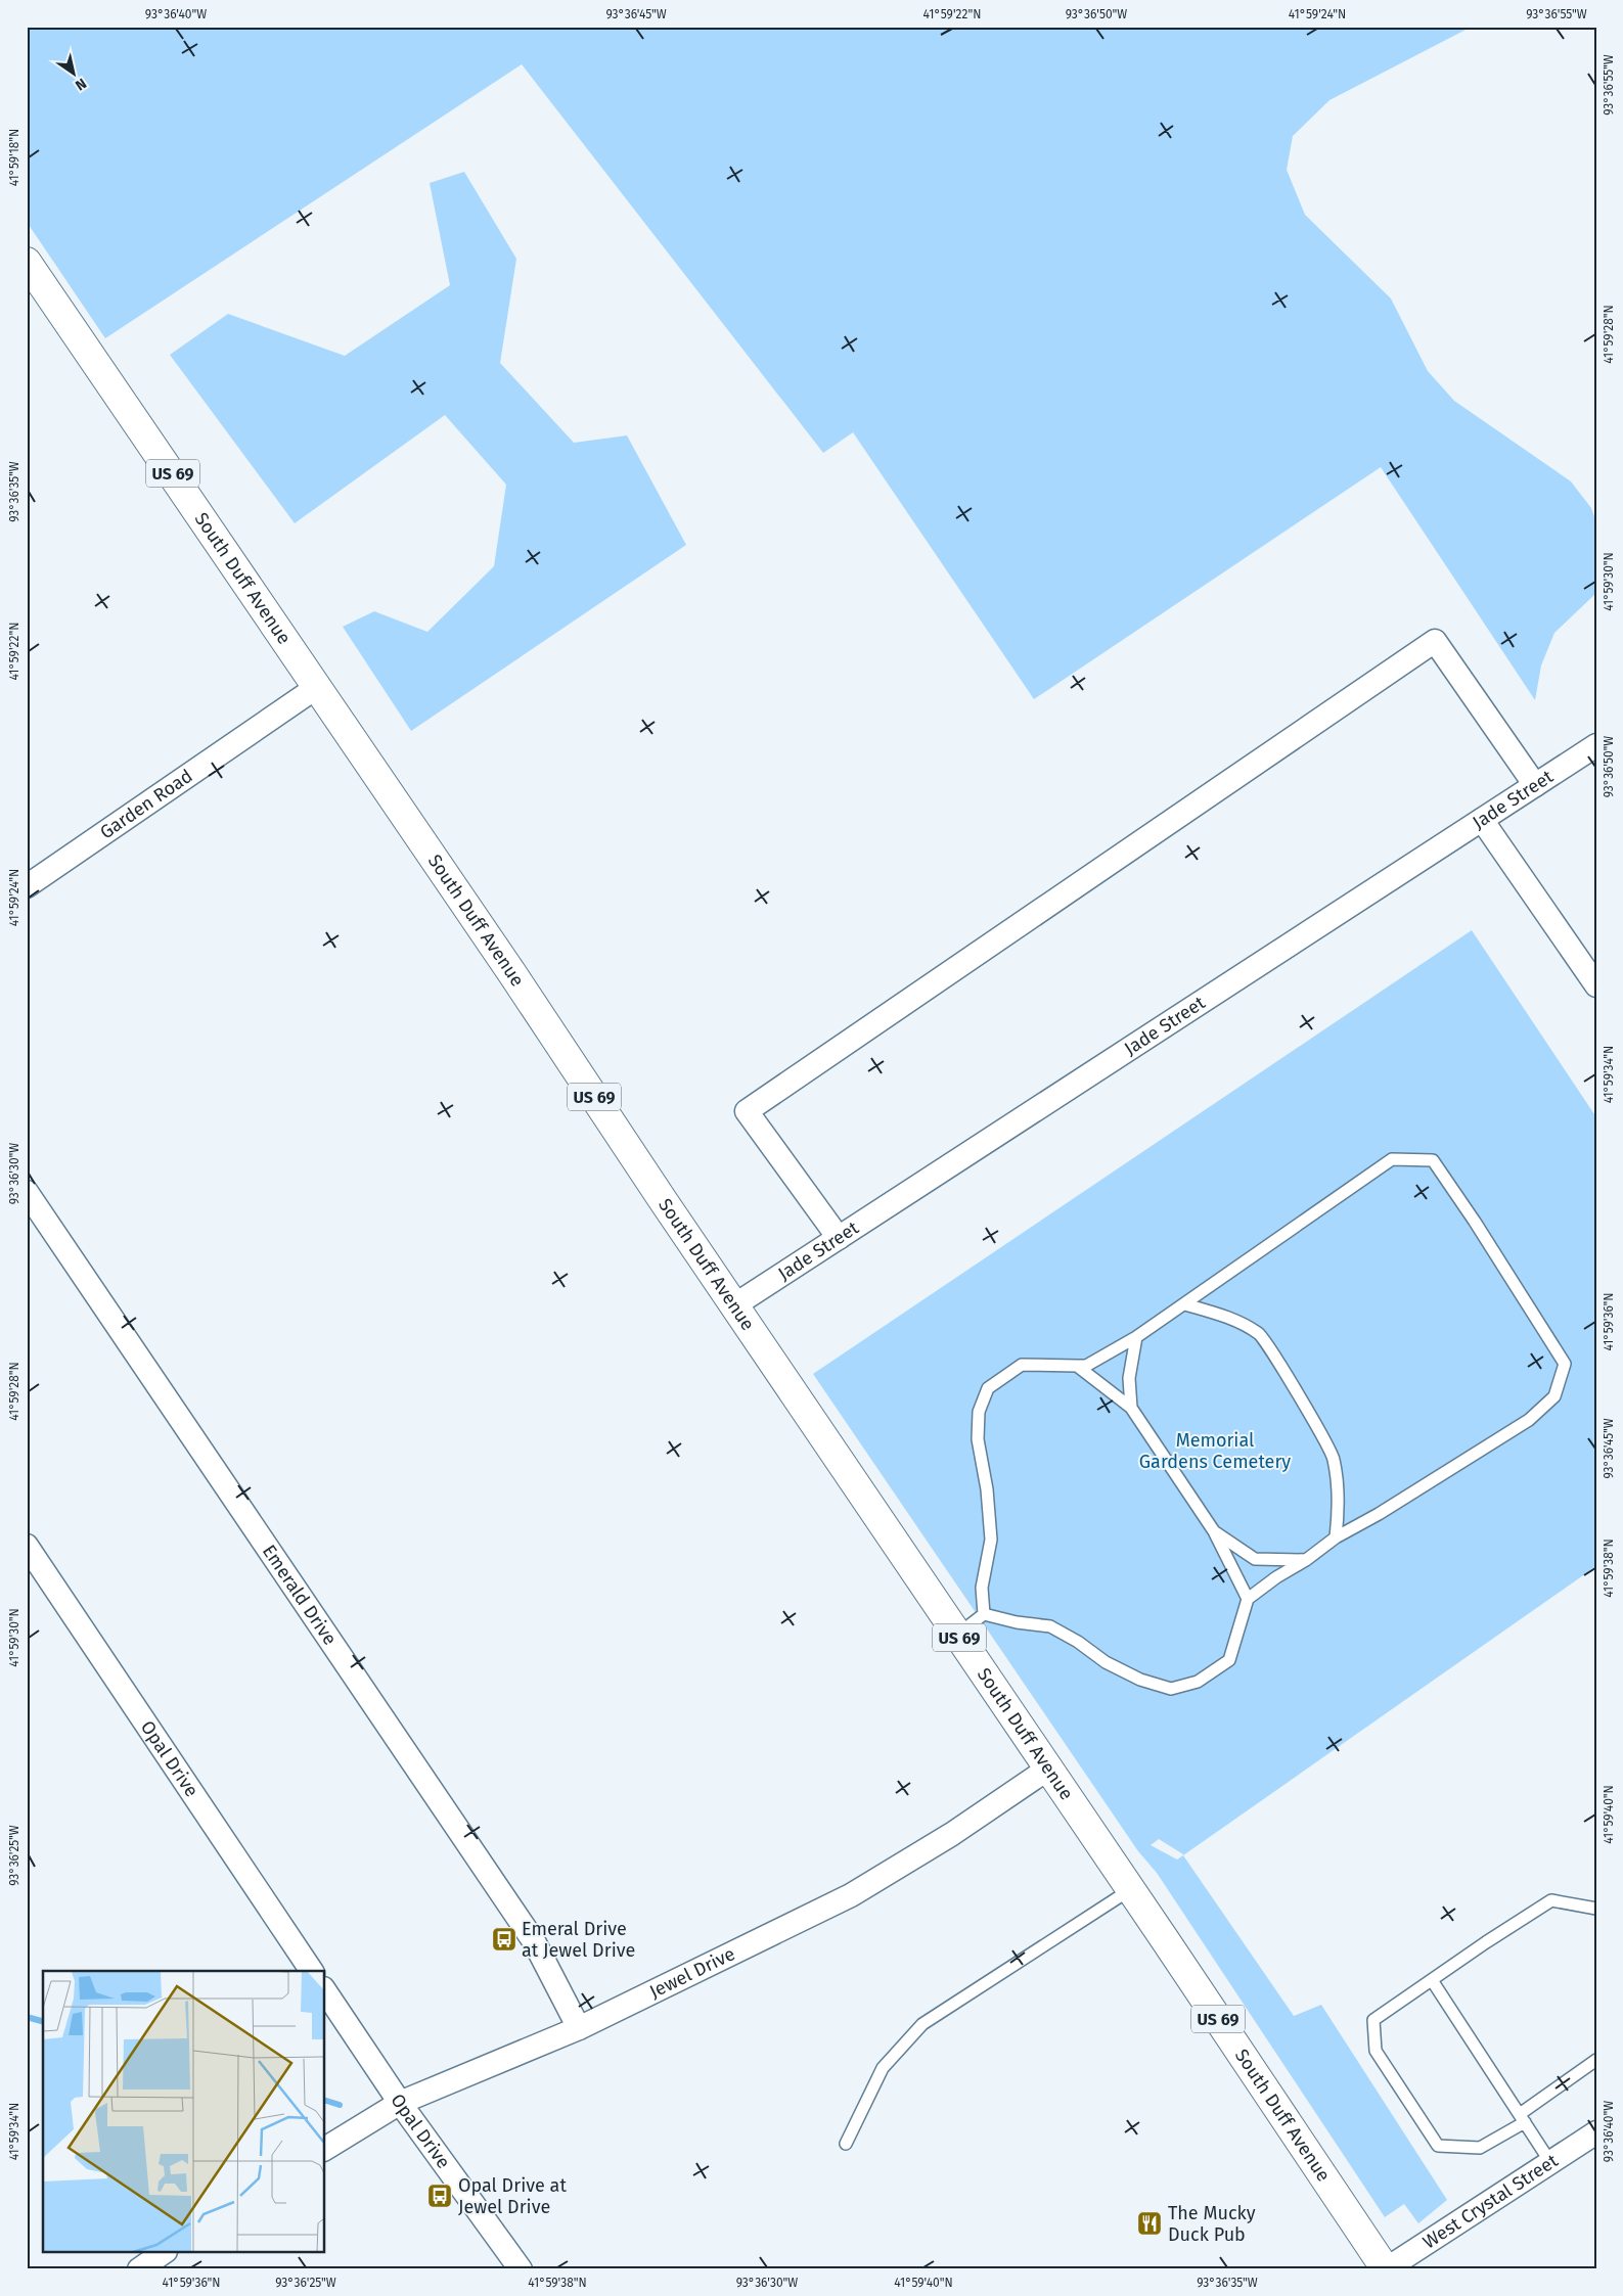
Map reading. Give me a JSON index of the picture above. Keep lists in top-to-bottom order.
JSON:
{
  "streets": {
    "main road": ["US 69", "South Duff Avenue"],
    "street": [
      "Jade Street",
      "Garden Road",
      "Emerald Drive",
      "Opal Drive",
      "Jewel Drive",
      "West Crystal Street"
    ]
  },
  "crossings": [
    ["South Duff Avenue", "Jade Street"],
    ["South Duff Avenue", "Garden Road"],
    ["South Duff Avenue", "Jewel Drive"],
    ["South Duff Avenue", "West Crystal Street"],
    ["Emerald Drive", "Jewel Drive"],
    ["Opal Drive", "Jewel Drive"]
  ],
  "parks": ["Memorial Gardens Cemetery"],
  "places": {
    "bus stop": ["Emeral Drive at Jewel Drive", "Opal Drive at Jewel Drive"],
    "restaurant": ["The Mucky Duck Pub"]
  },
  "north": "bottom right",
  "coordinates": [
    "93°36'40\"W",
    "93°36'45\"W",
    "41°59'22\"N",
    "93°36'50\"W",
    "41°59'24\"N",
    "93°36'55\"W",
    "41°59'18\"N",
    "41°59'28\"N",
    "93°36'35\"W",
    "41°59'30\"N",
    "41°59'34\"N",
    "93°36'30\"W",
    "41°59'36\"N",
    "41°59'38\"N",
    "41°59'40\"N",
    "93°36'25\"W"
  ]
}
